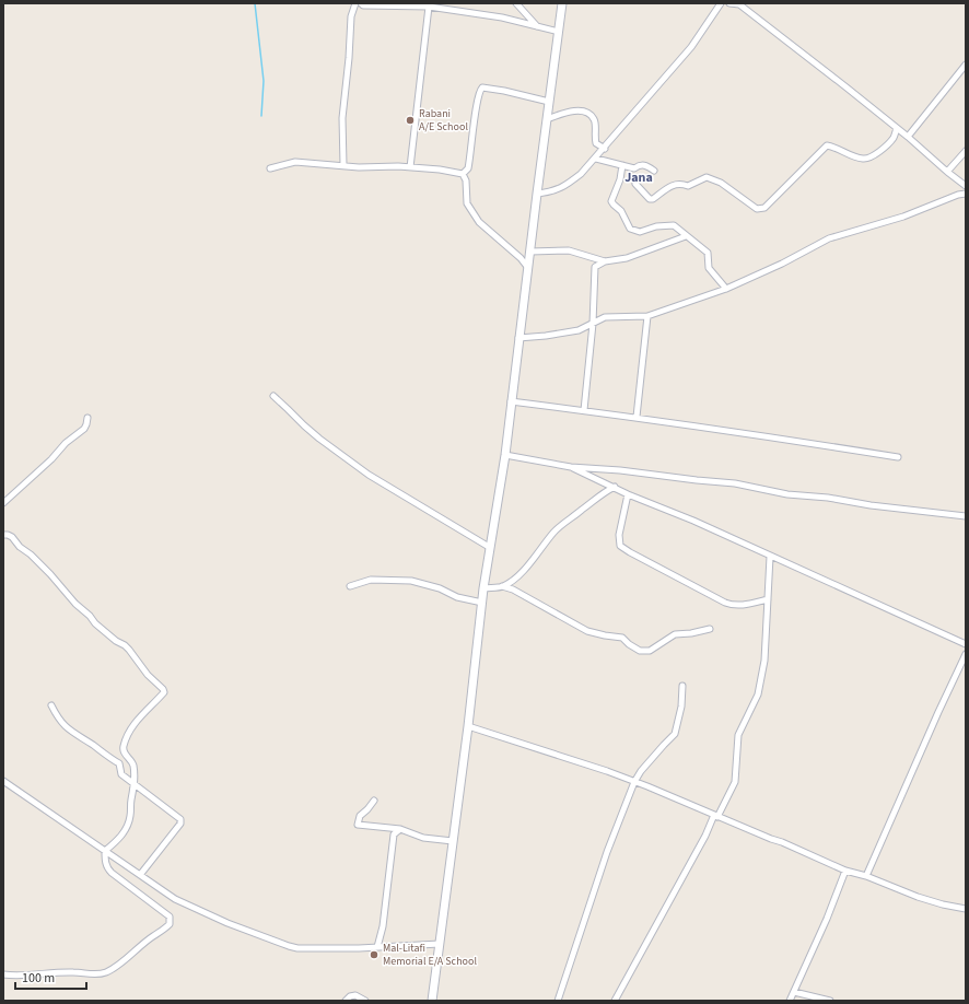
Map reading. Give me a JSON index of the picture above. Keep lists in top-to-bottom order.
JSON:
{
  "districts": ["Jana"],
  "places": ["Rabani A/E School", "Mal-Litafi Memorial E/A School"],
  "scale_bar": "100 m"
}
